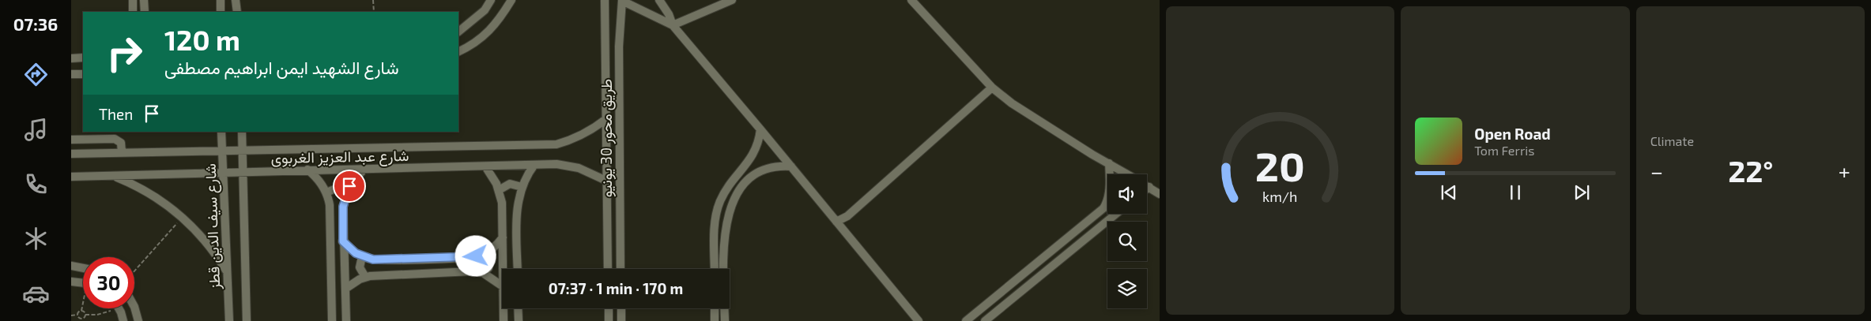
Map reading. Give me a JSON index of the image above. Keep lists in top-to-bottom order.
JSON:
{
  "streets": {
    "street": ["طريق محور 30 يونيو", "شارع عبد العزيز الغربوى", "شارع سيف الدين قطز"]
  },
  "crossings": [
    ["طريق محور 30 يونيو", "شارع عبد العزيز الغربوى"],
    ["شارع عبد العزيز الغربوى", "شارع سيف الدين قطز"]
  ],
  "page": {
    "tabs": "07:36",
    "tile": "Climate",
    "turn": ["120 m", "شارع الشهيد ايمن ابراهيم مصطفى"],
    "then": "Then",
    "song": ["Open Road", "Tom Ferris"],
    "heat": ["−", "22°", "+"],
    "limit": "30",
    "trip": "07:37 · 1 min · 170 m",
    "gauge": ["20", "km/h"]
  }
}
